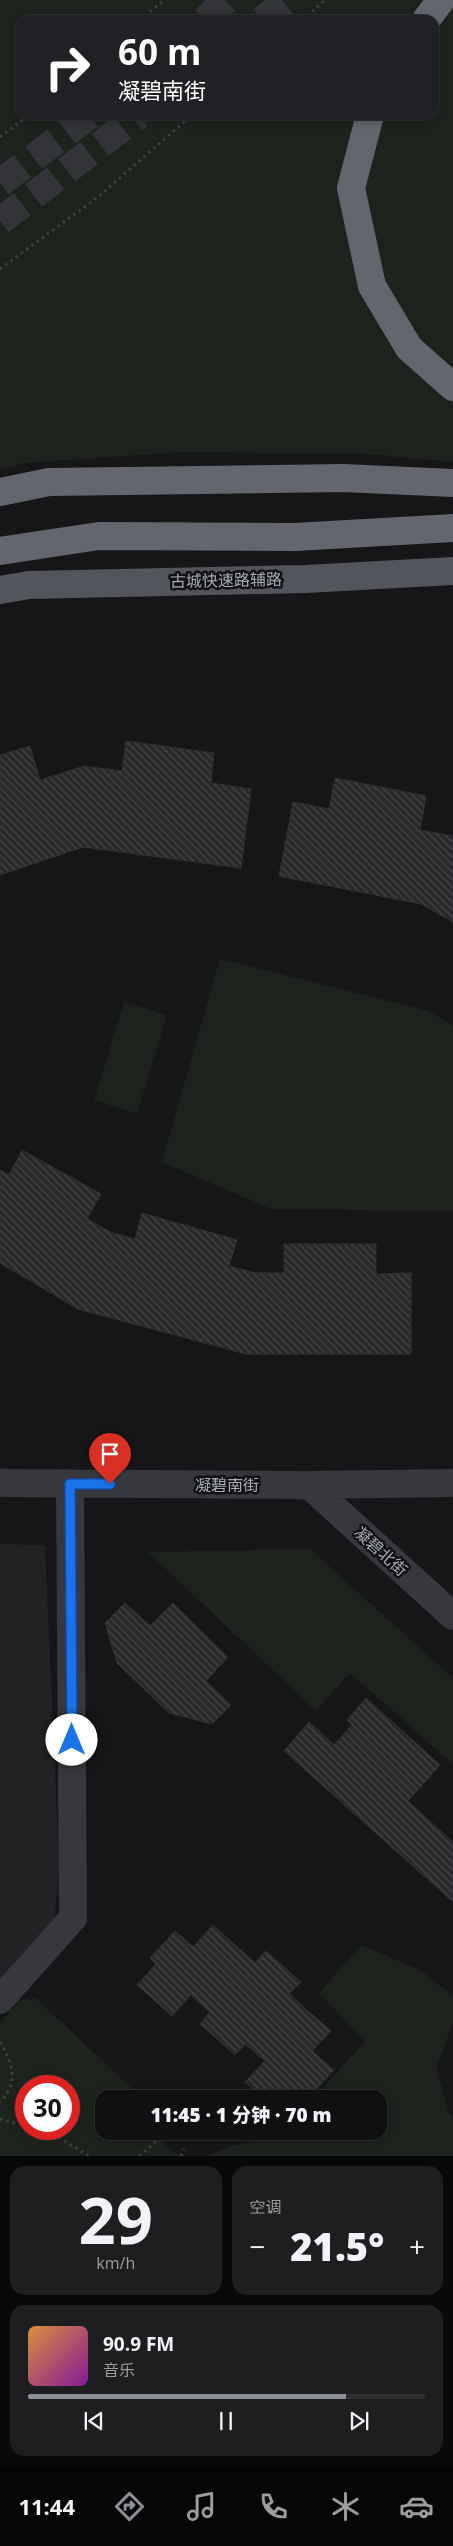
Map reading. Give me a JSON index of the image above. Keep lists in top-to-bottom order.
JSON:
{
  "streets": {
    "main road": ["古城快速路辅路"],
    "street": ["凝碧南街", "凝碧北街"]
  },
  "crossings": [
    ["凝碧南街", "凝碧北街"]
  ],
  "page": {
    "turn": ["60 m", "凝碧南街"],
    "limit": "30",
    "trip": "11:45 · 1 分钟 · 70 m",
    "tile": [
      ["29", "km/h"],
      "空调"
    ],
    "heat": ["−", "21.5°", "+"],
    "song": ["90.9 FM", "音乐"],
    "tabs": "11:44"
  }
}
